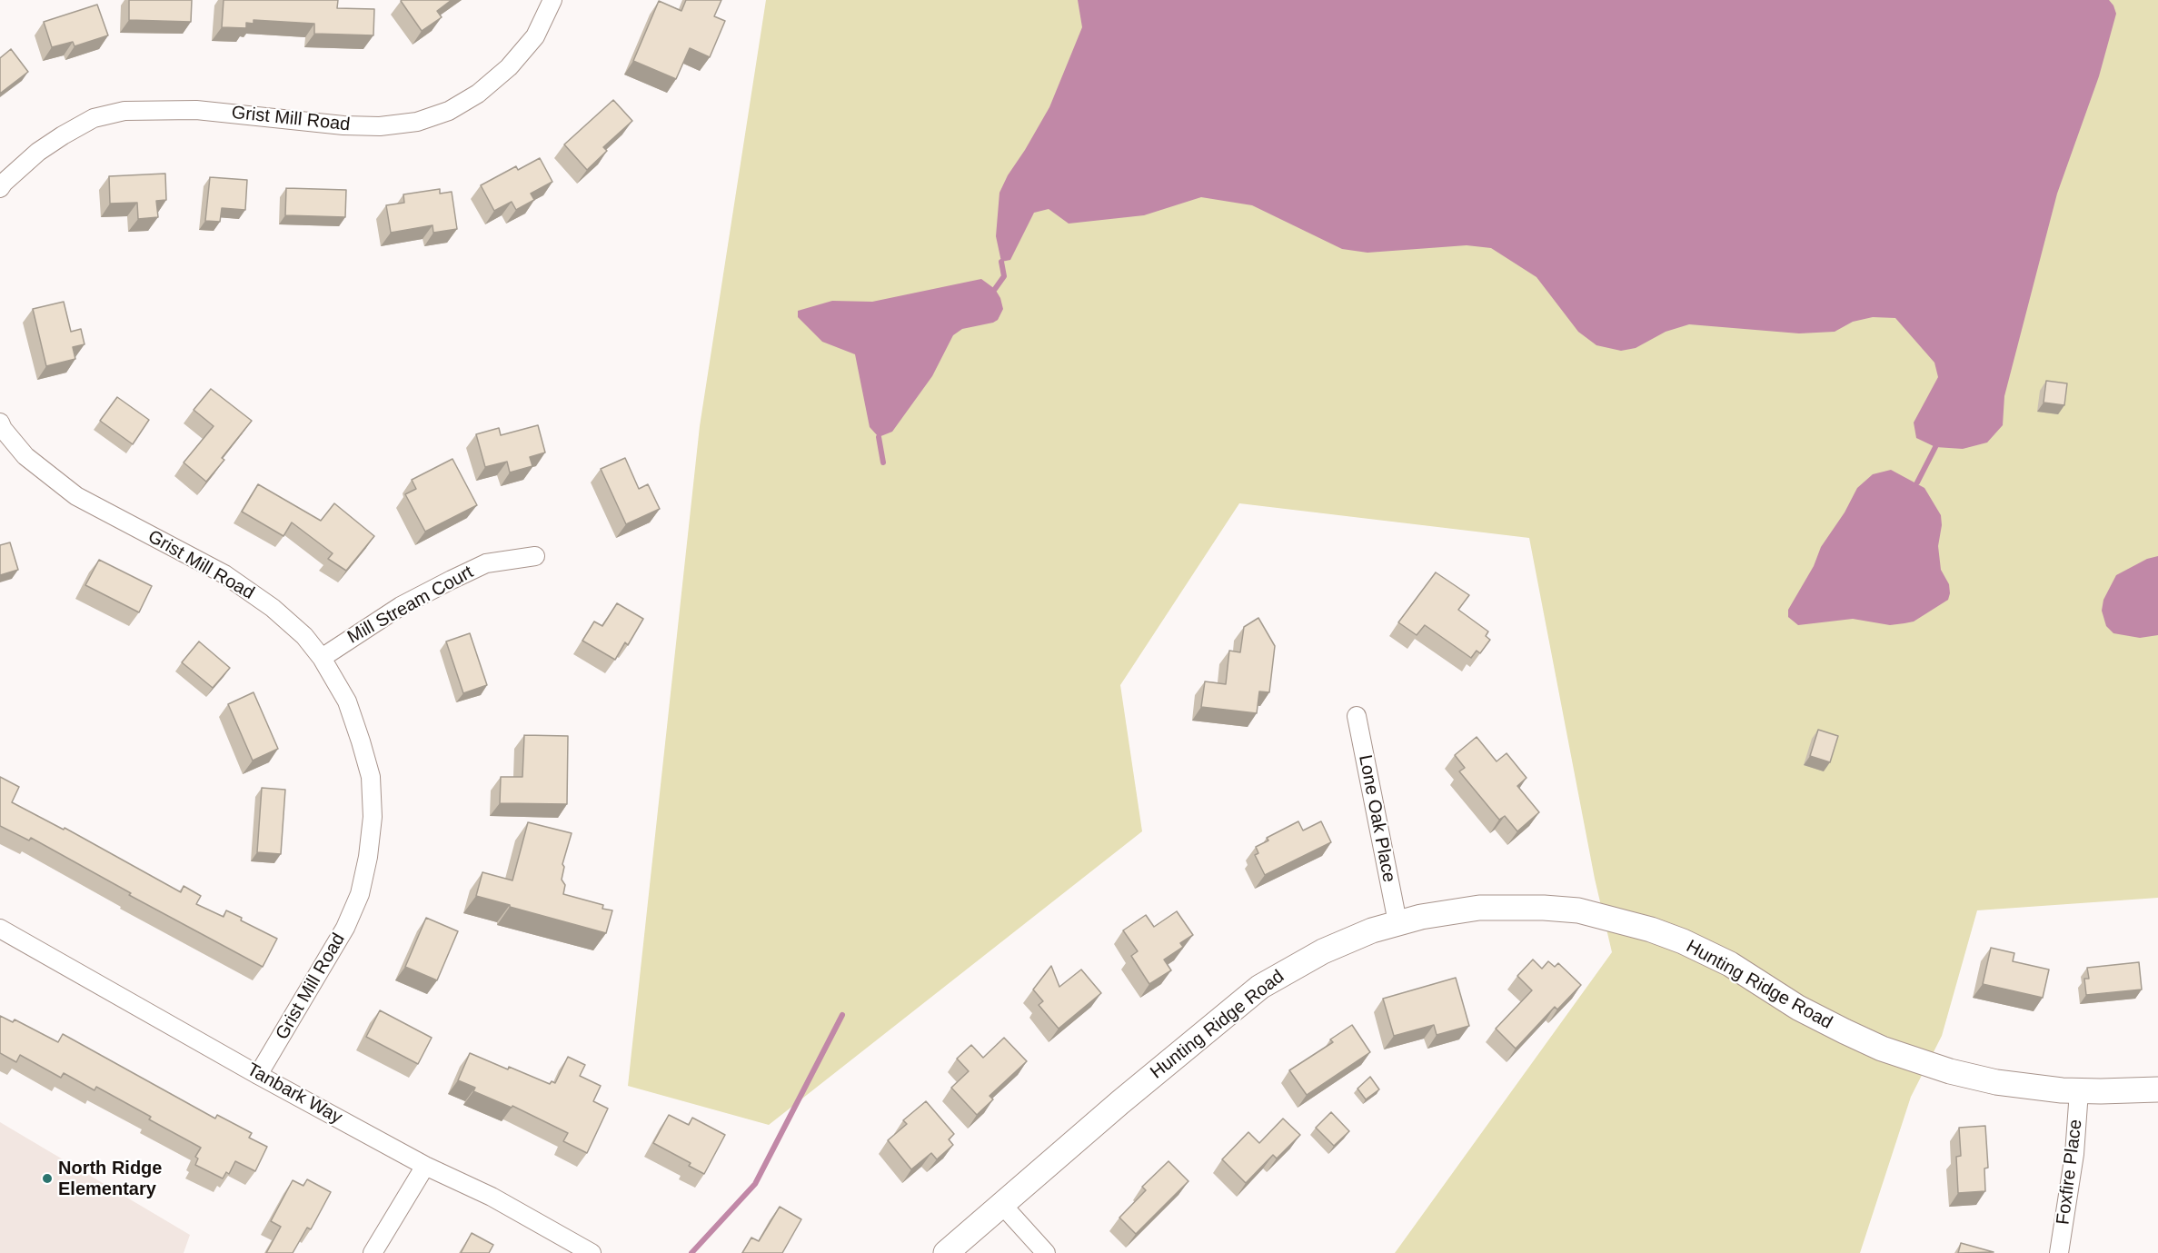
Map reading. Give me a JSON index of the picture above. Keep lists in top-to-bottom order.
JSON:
{
  "streets": {
    "street": [
      "Grist Mill Road",
      "Mill Stream Court",
      "Lone Oak Place",
      "Hunting Ridge Road",
      "Tanbark Way",
      "Foxfire Place"
    ]
  },
  "crossings": [
    ["Grist Mill Road", "Mill Stream Court"],
    ["Grist Mill Road", "Tanbark Way"],
    ["Lone Oak Place", "Hunting Ridge Road"],
    ["Hunting Ridge Road", "Foxfire Place"]
  ],
  "places": ["North Ridge Elementary"]
}
